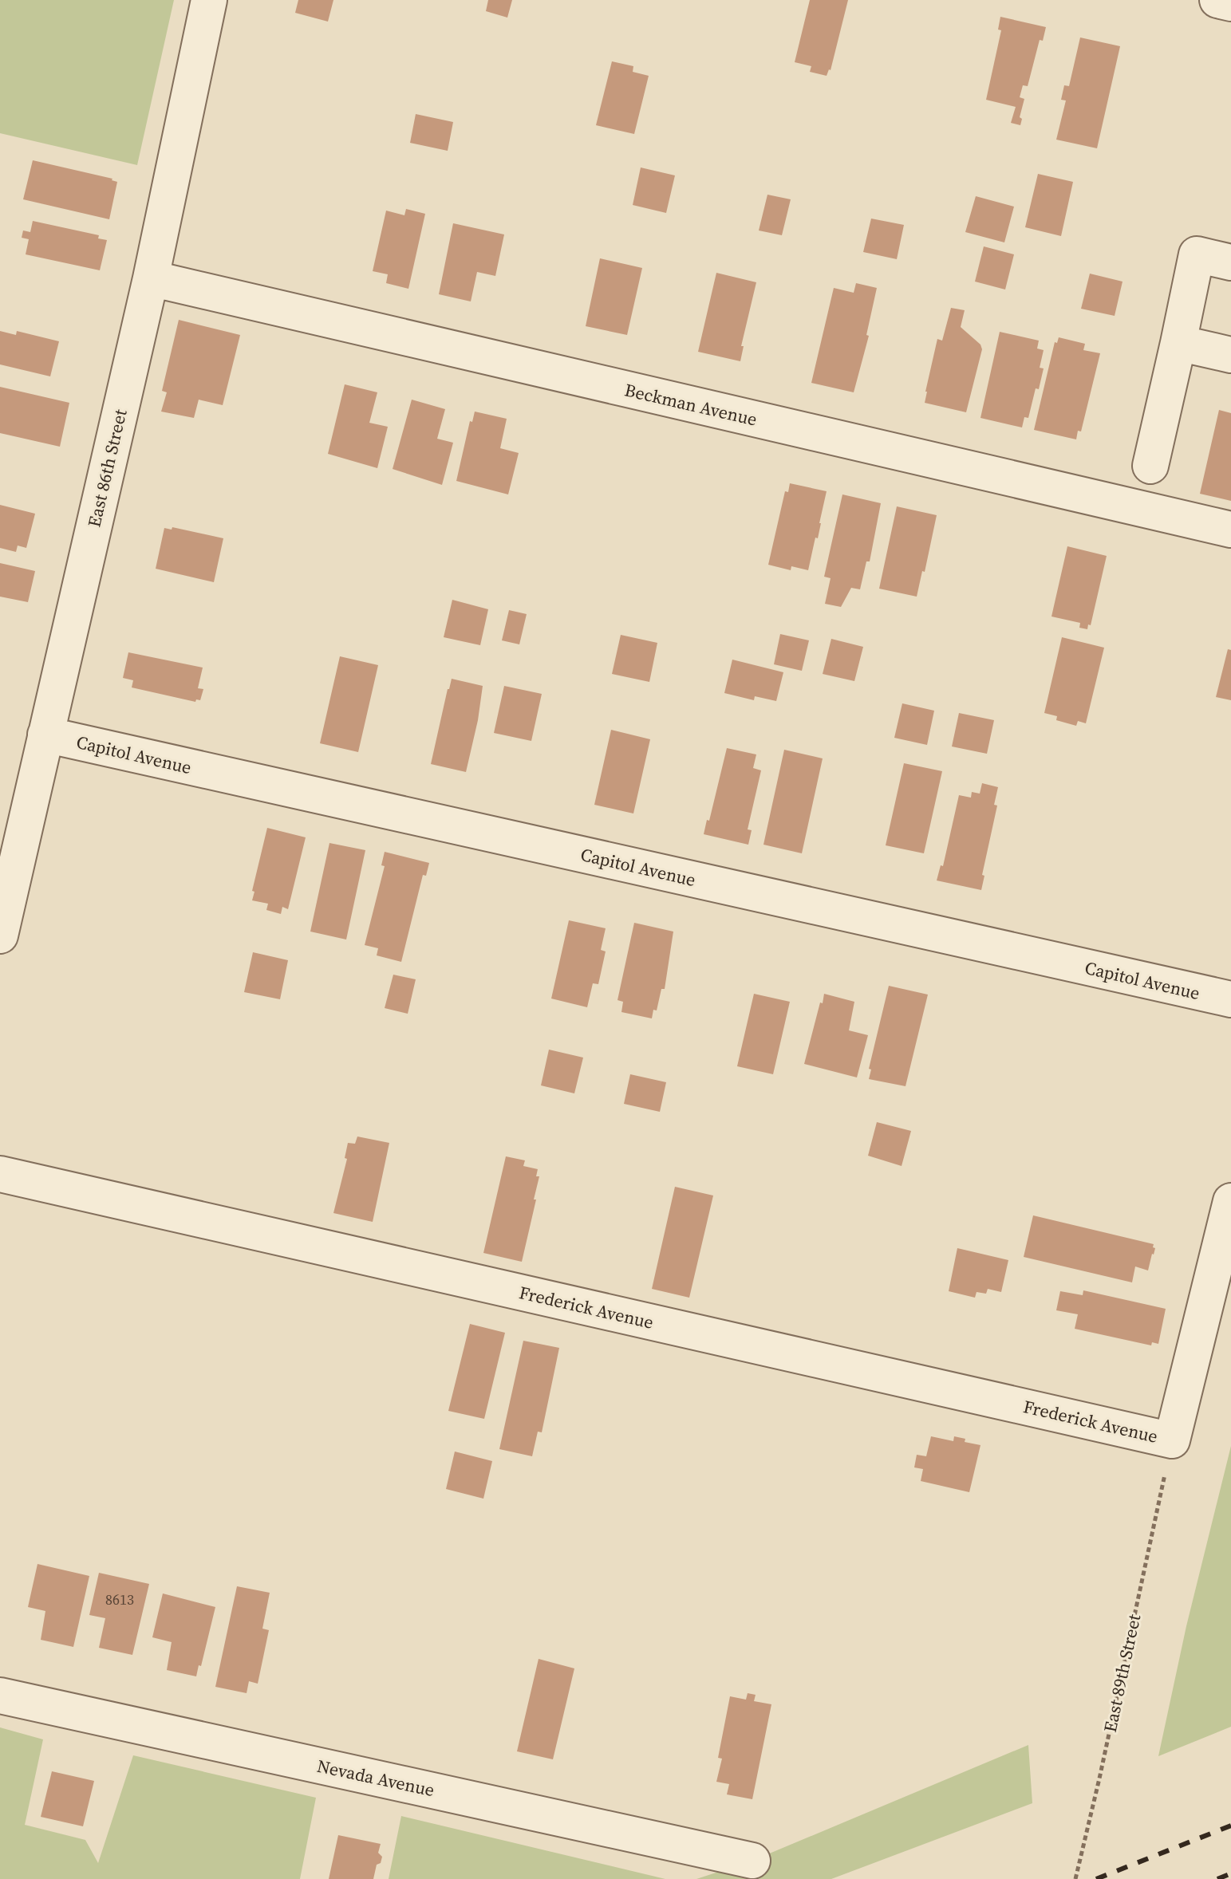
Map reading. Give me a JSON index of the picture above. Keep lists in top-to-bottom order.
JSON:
{
  "streets": {
    "street": [
      "Beckman Avenue",
      "East 86th Street",
      "Capitol Avenue",
      "Frederick Avenue",
      "Nevada Avenue"
    ],
    "path": ["East 89th Street"]
  },
  "crossings": [
    ["Beckman Avenue", "East 86th Street"],
    ["East 86th Street", "Capitol Avenue"],
    ["Frederick Avenue", "East 89th Street"]
  ],
  "house_numbers": ["8613"]
}
